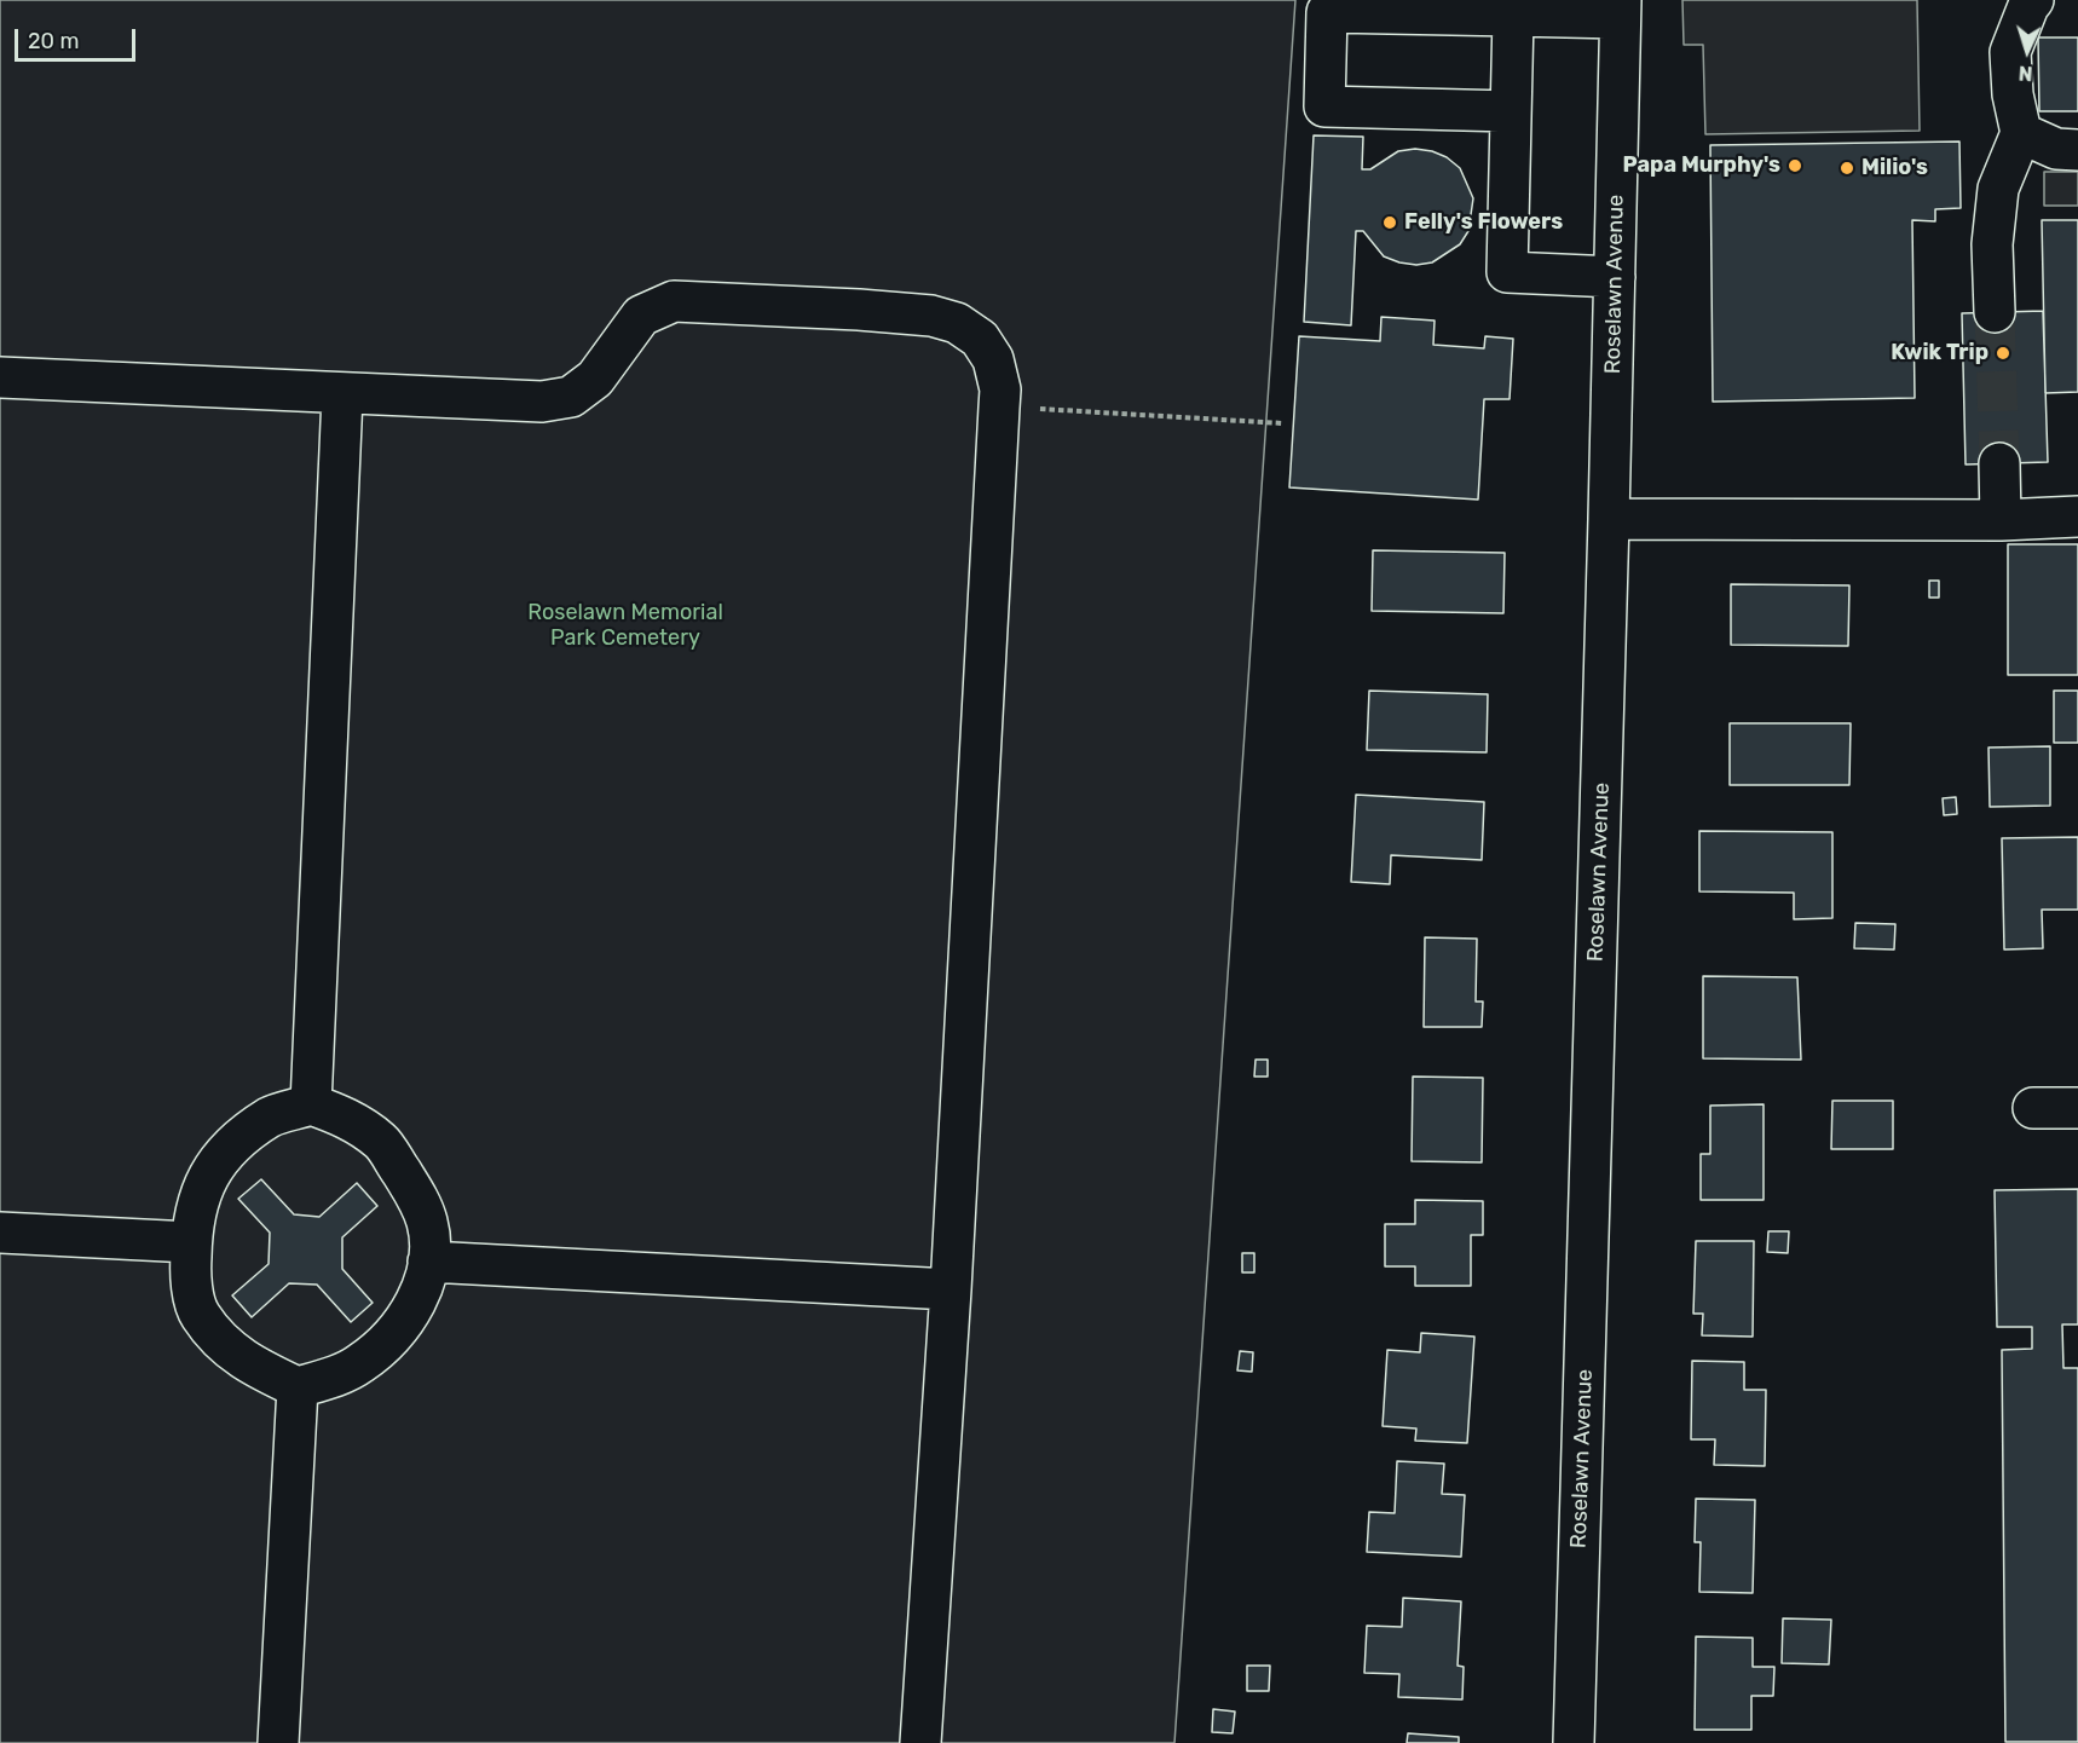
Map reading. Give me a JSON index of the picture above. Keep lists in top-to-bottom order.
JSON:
{
  "streets": {
    "street": ["Roselawn Avenue"]
  },
  "parks": ["Roselawn Memorial Park Cemetery"],
  "places": [
    "Papa Murphy's",
    "Milio's",
    "Felly's Flowers",
    "Kwik Trip"
  ],
  "scale_bar": "20 m",
  "north": "bottom"
}
